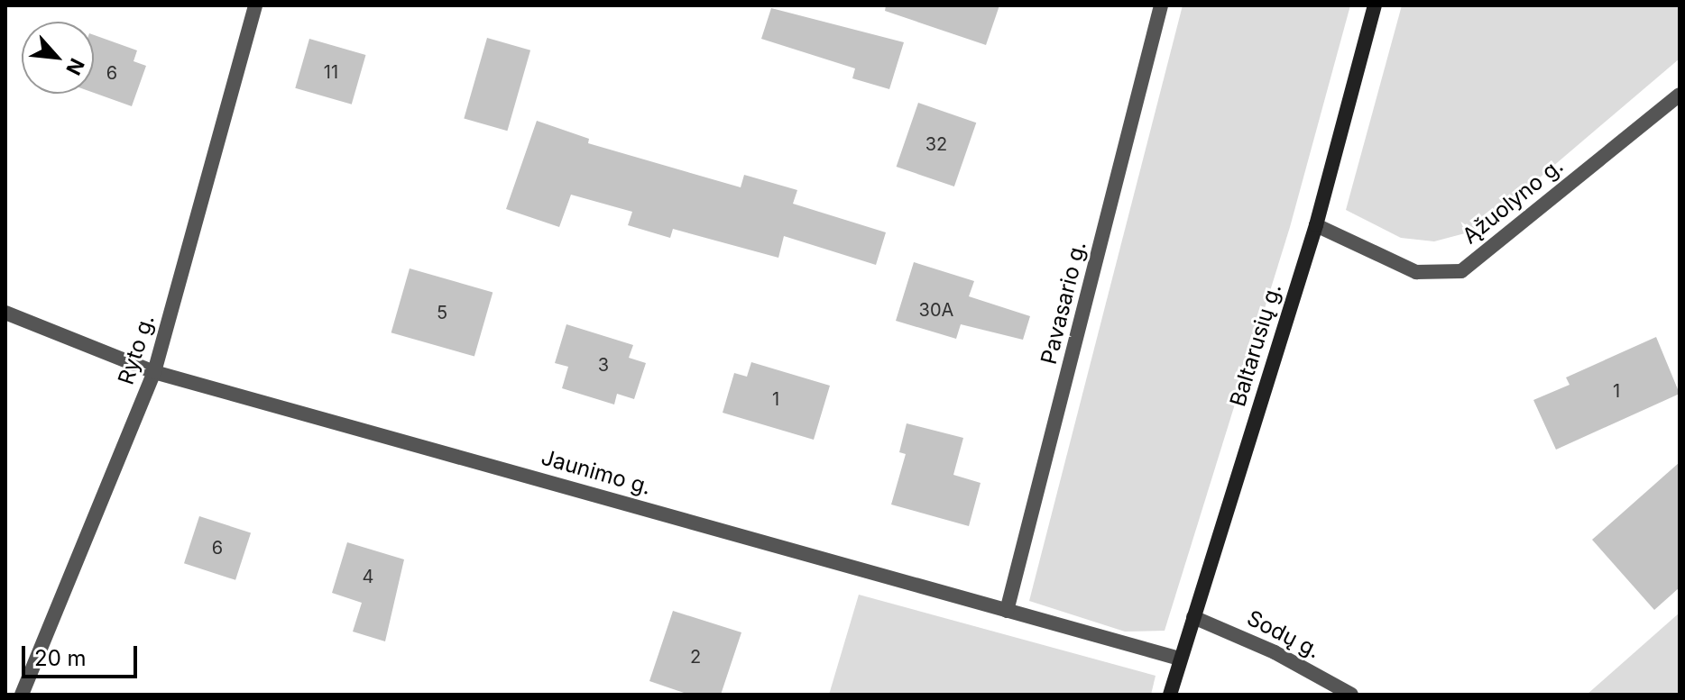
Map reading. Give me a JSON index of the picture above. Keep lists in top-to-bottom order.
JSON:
{
  "streets": {
    "main road": ["Baltarusių g."],
    "street": [
      "Ąžuolyno g.",
      "Pavasario g.",
      "Ryto g.",
      "Jaunimo g.",
      "Sodų g."
    ]
  },
  "crossings": [
    ["Ąžuolyno g.", "Baltarusių g."],
    ["Pavasario g.", "Jaunimo g."],
    ["Baltarusių g.", "Jaunimo g."],
    ["Baltarusių g.", "Sodų g."],
    ["Ryto g.", "Jaunimo g."]
  ],
  "house_numbers": [
    "11",
    "6",
    "32",
    "30A",
    "5",
    "3",
    "1",
    "1",
    "6",
    "4",
    "2"
  ],
  "scale_bar": "20 m",
  "north": "bottom right"
}
